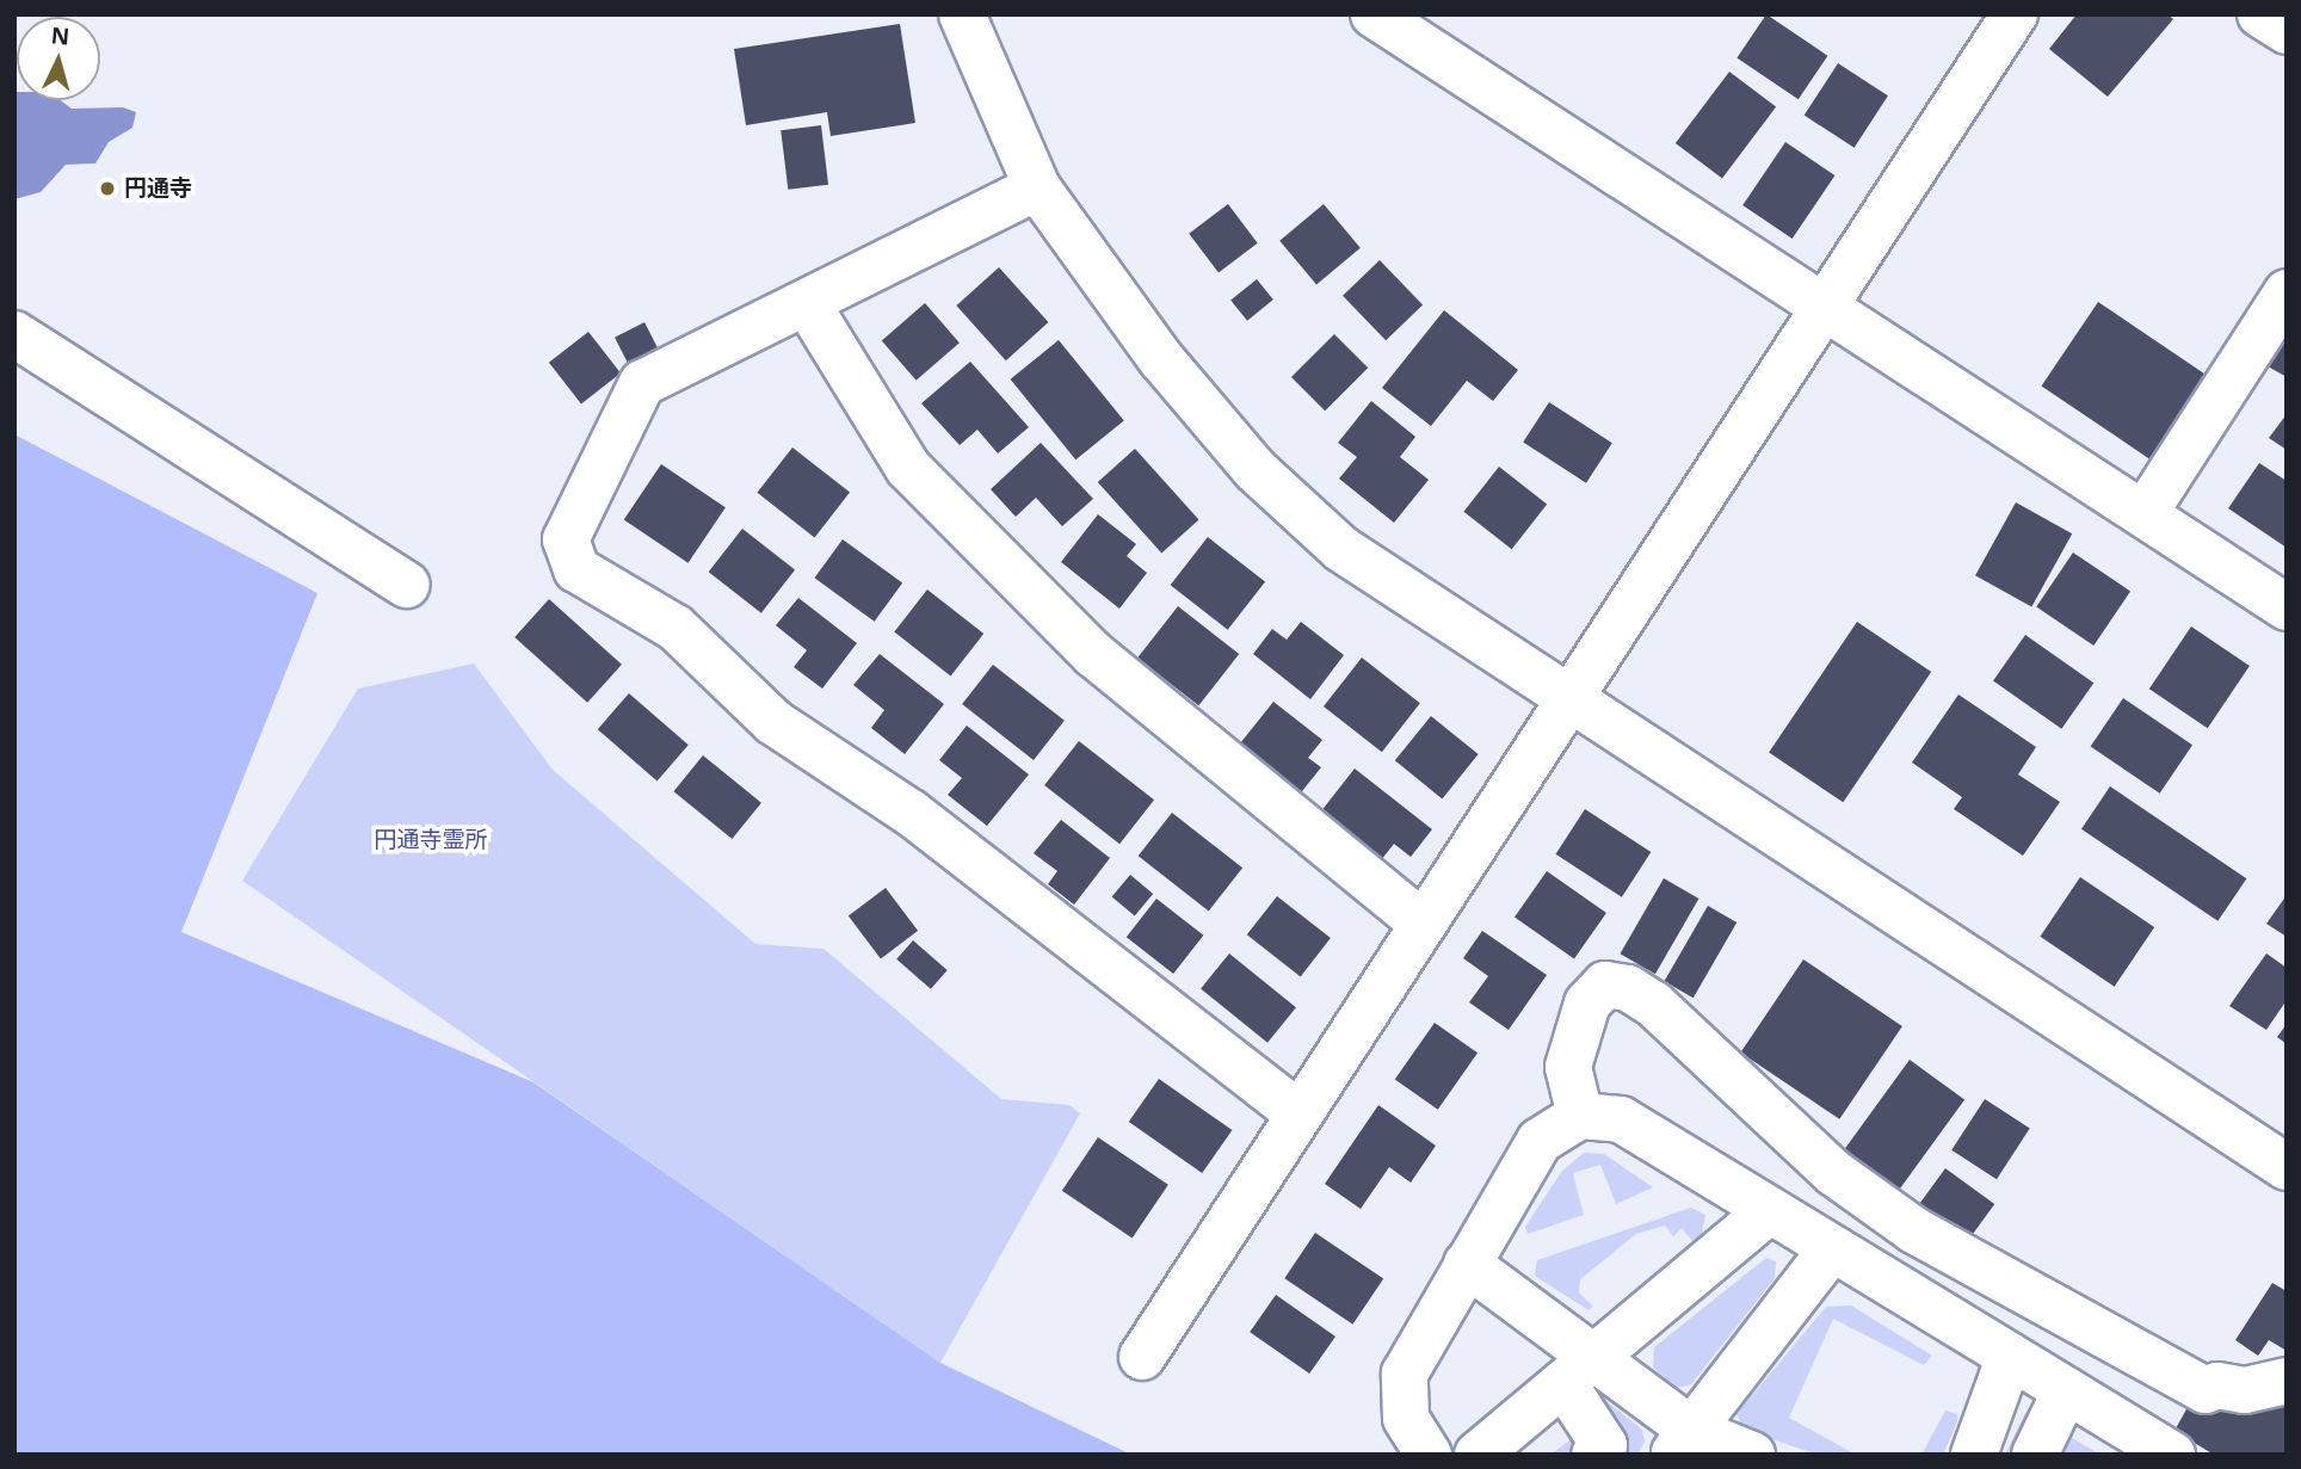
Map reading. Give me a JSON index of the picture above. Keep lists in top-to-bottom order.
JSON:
{
  "parks": ["円通寺霊所"],
  "places": ["円通寺"],
  "north": "top"
}
